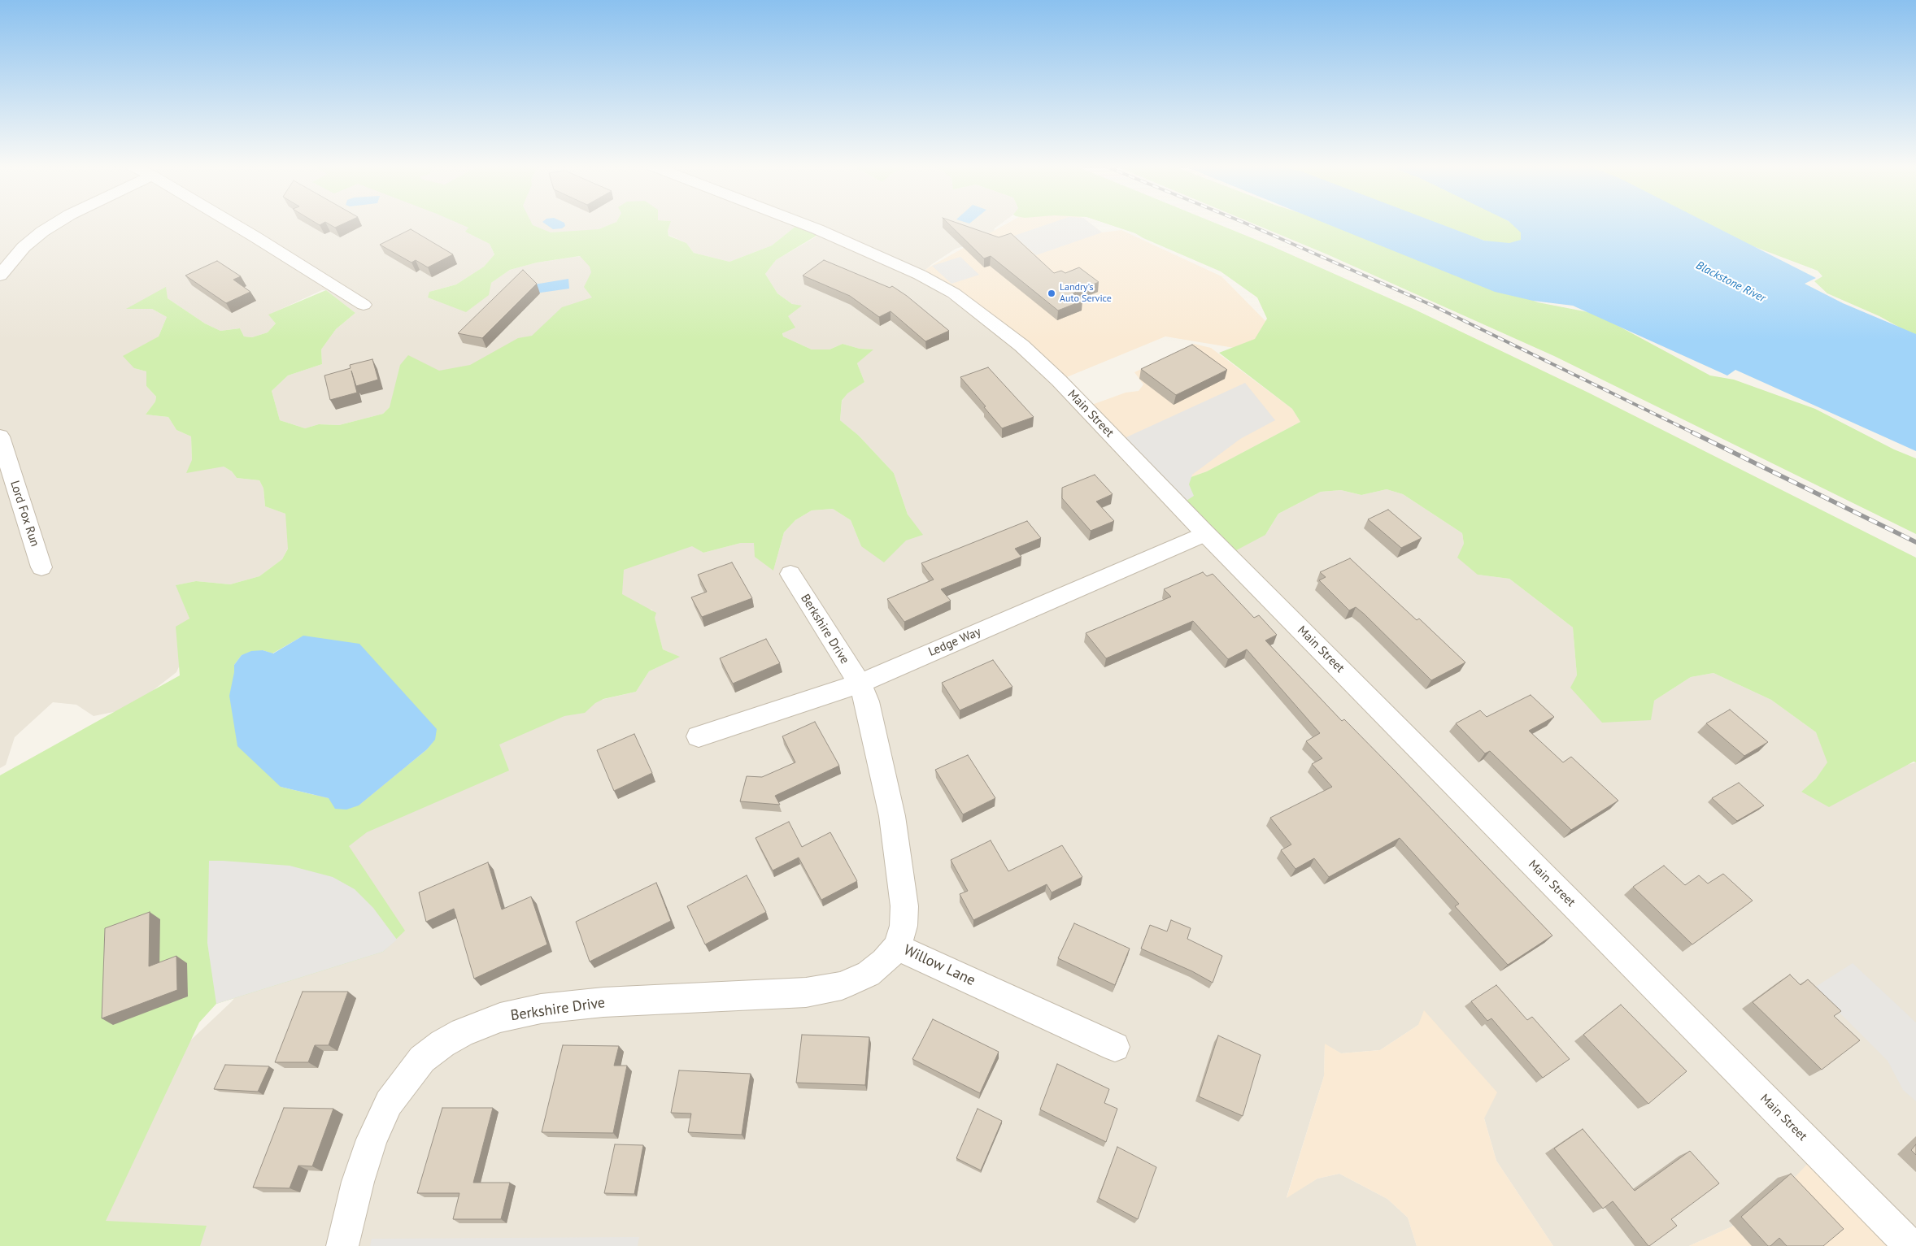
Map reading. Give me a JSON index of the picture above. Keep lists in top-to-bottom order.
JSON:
{
  "streets": {
    "street": [
      "Main Street",
      "Lord Fox Run",
      "Berkshire Drive",
      "Ledge Way",
      "Willow Lane"
    ]
  },
  "crossings": [
    ["Main Street", "Ledge Way"],
    ["Berkshire Drive", "Ledge Way"],
    ["Berkshire Drive", "Willow Lane"],
    ["Ledge Way", "Willow Lane"]
  ],
  "water": ["Blackstone River"],
  "places": ["Landry's Auto Service"]
}
